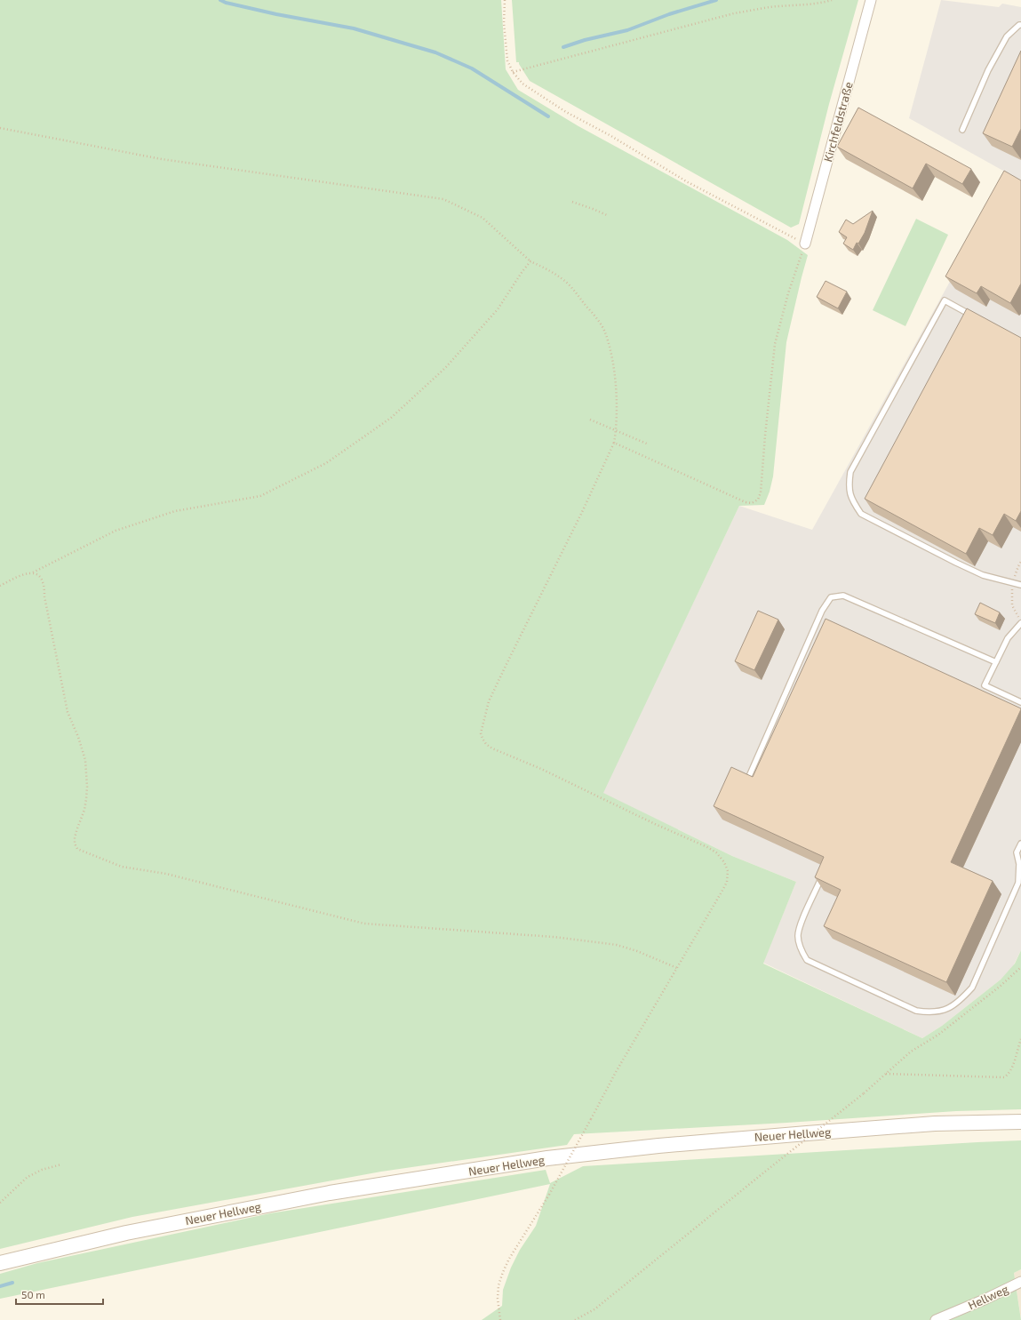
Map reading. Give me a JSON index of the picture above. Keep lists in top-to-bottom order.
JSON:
{
  "streets": {
    "main road": ["Neuer Hellweg"],
    "street": ["Kirchfeldstraße", "Hellweg"]
  },
  "scale_bar": "50 m"
}
